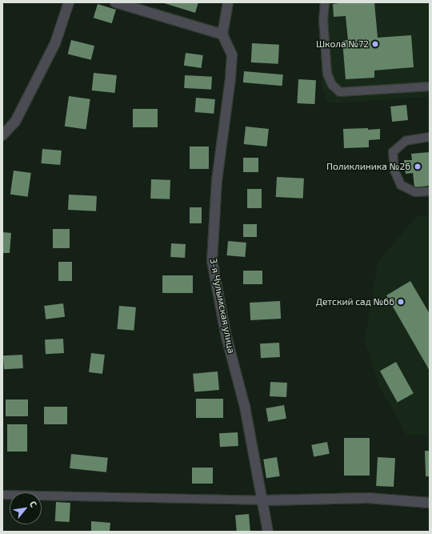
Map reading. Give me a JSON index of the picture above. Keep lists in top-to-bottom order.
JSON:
{
  "streets": {
    "street": ["3-я Чулымская улица"]
  },
  "places": ["Школа №72", "Поликлиника №26", "Детский сад №66"],
  "north": "top right"
}
